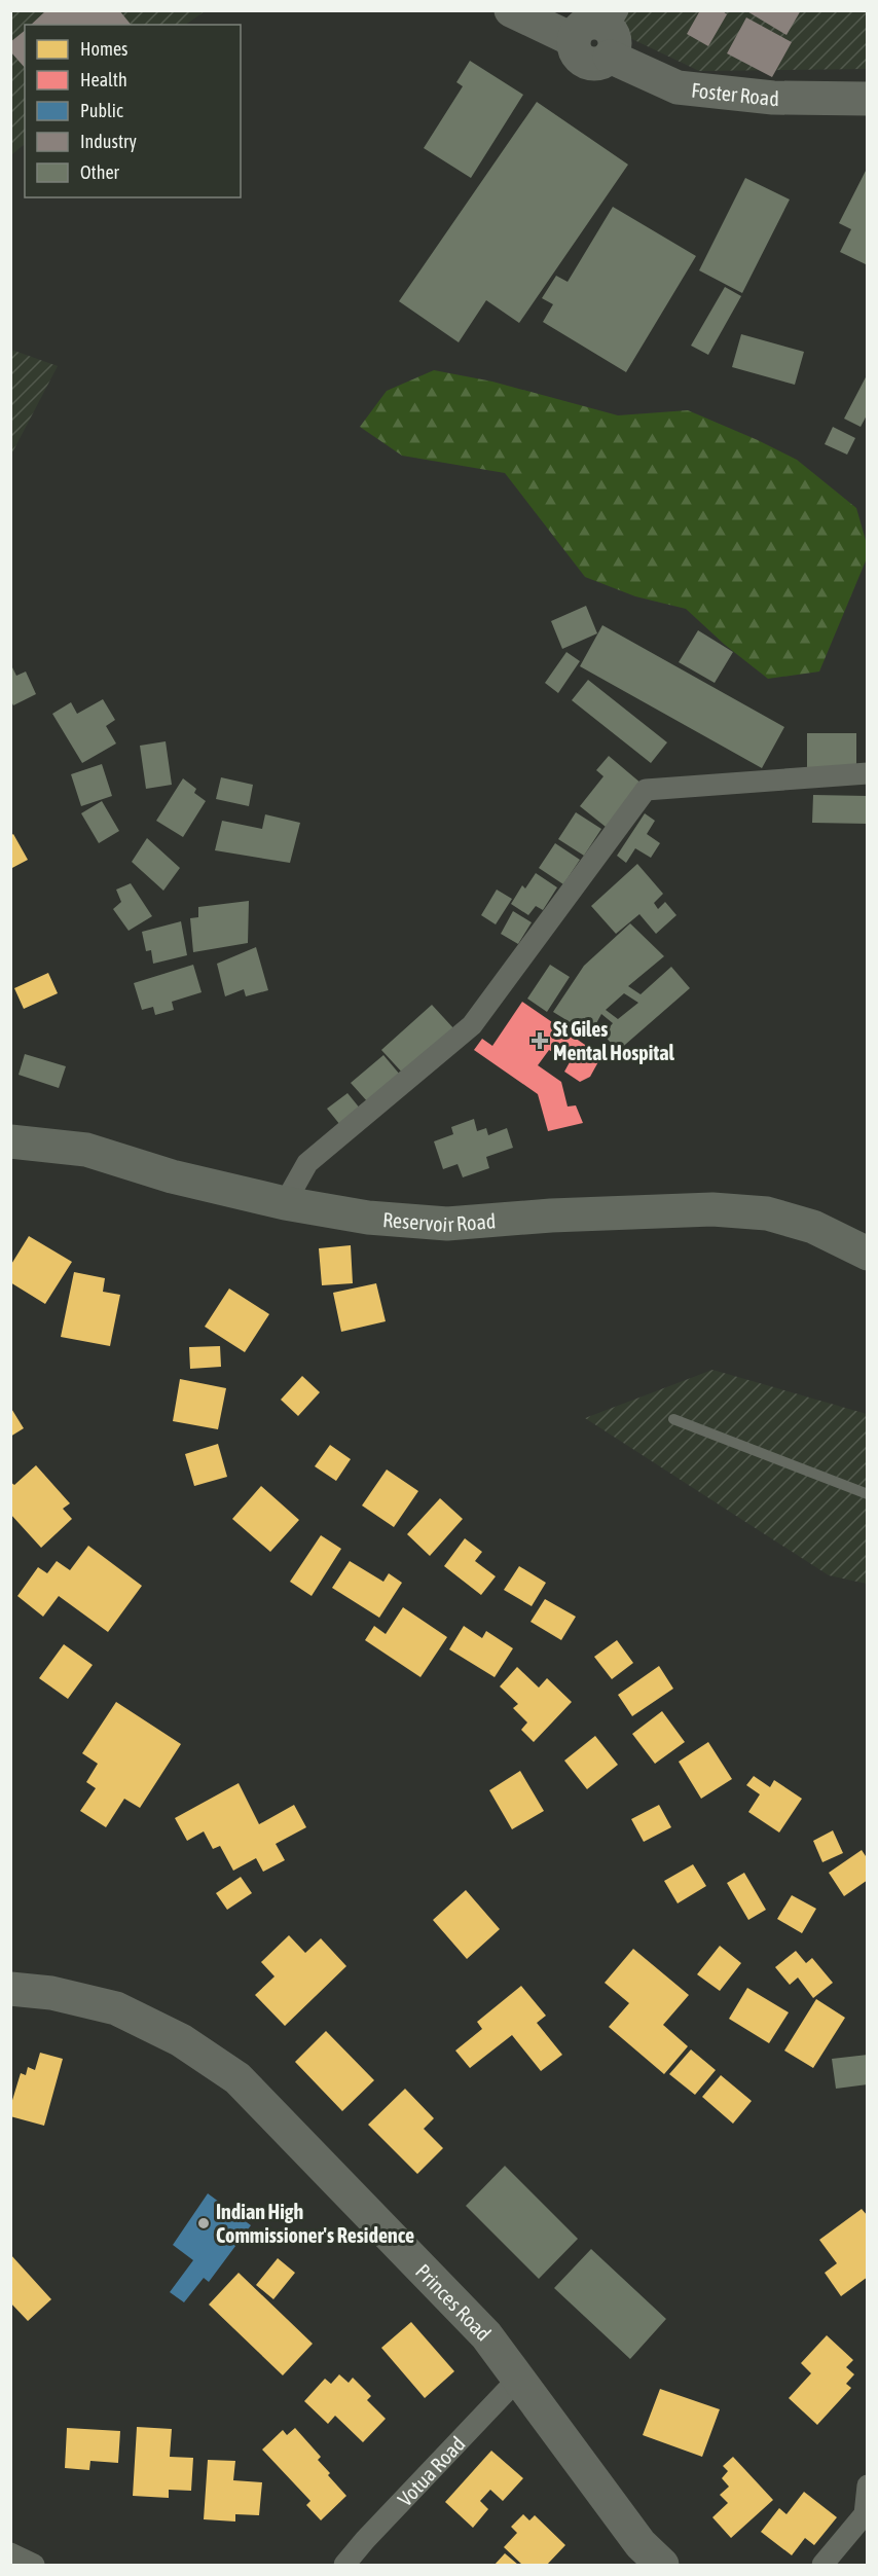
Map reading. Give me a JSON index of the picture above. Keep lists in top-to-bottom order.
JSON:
{
  "streets": {
    "highway": ["Reservoir Road"],
    "main road": ["Foster Road", "Princes Road"],
    "street": ["Votua Road"]
  },
  "crossings": [
    ["Princes Road", "Votua Road"]
  ],
  "places": {
    "health": ["St Giles Mental Hospital"],
    "other": ["Indian High Commissioner's Residence"]
  },
  "legend": [
    "Homes",
    "Health",
    "Public",
    "Industry",
    "Other"
  ]
}
